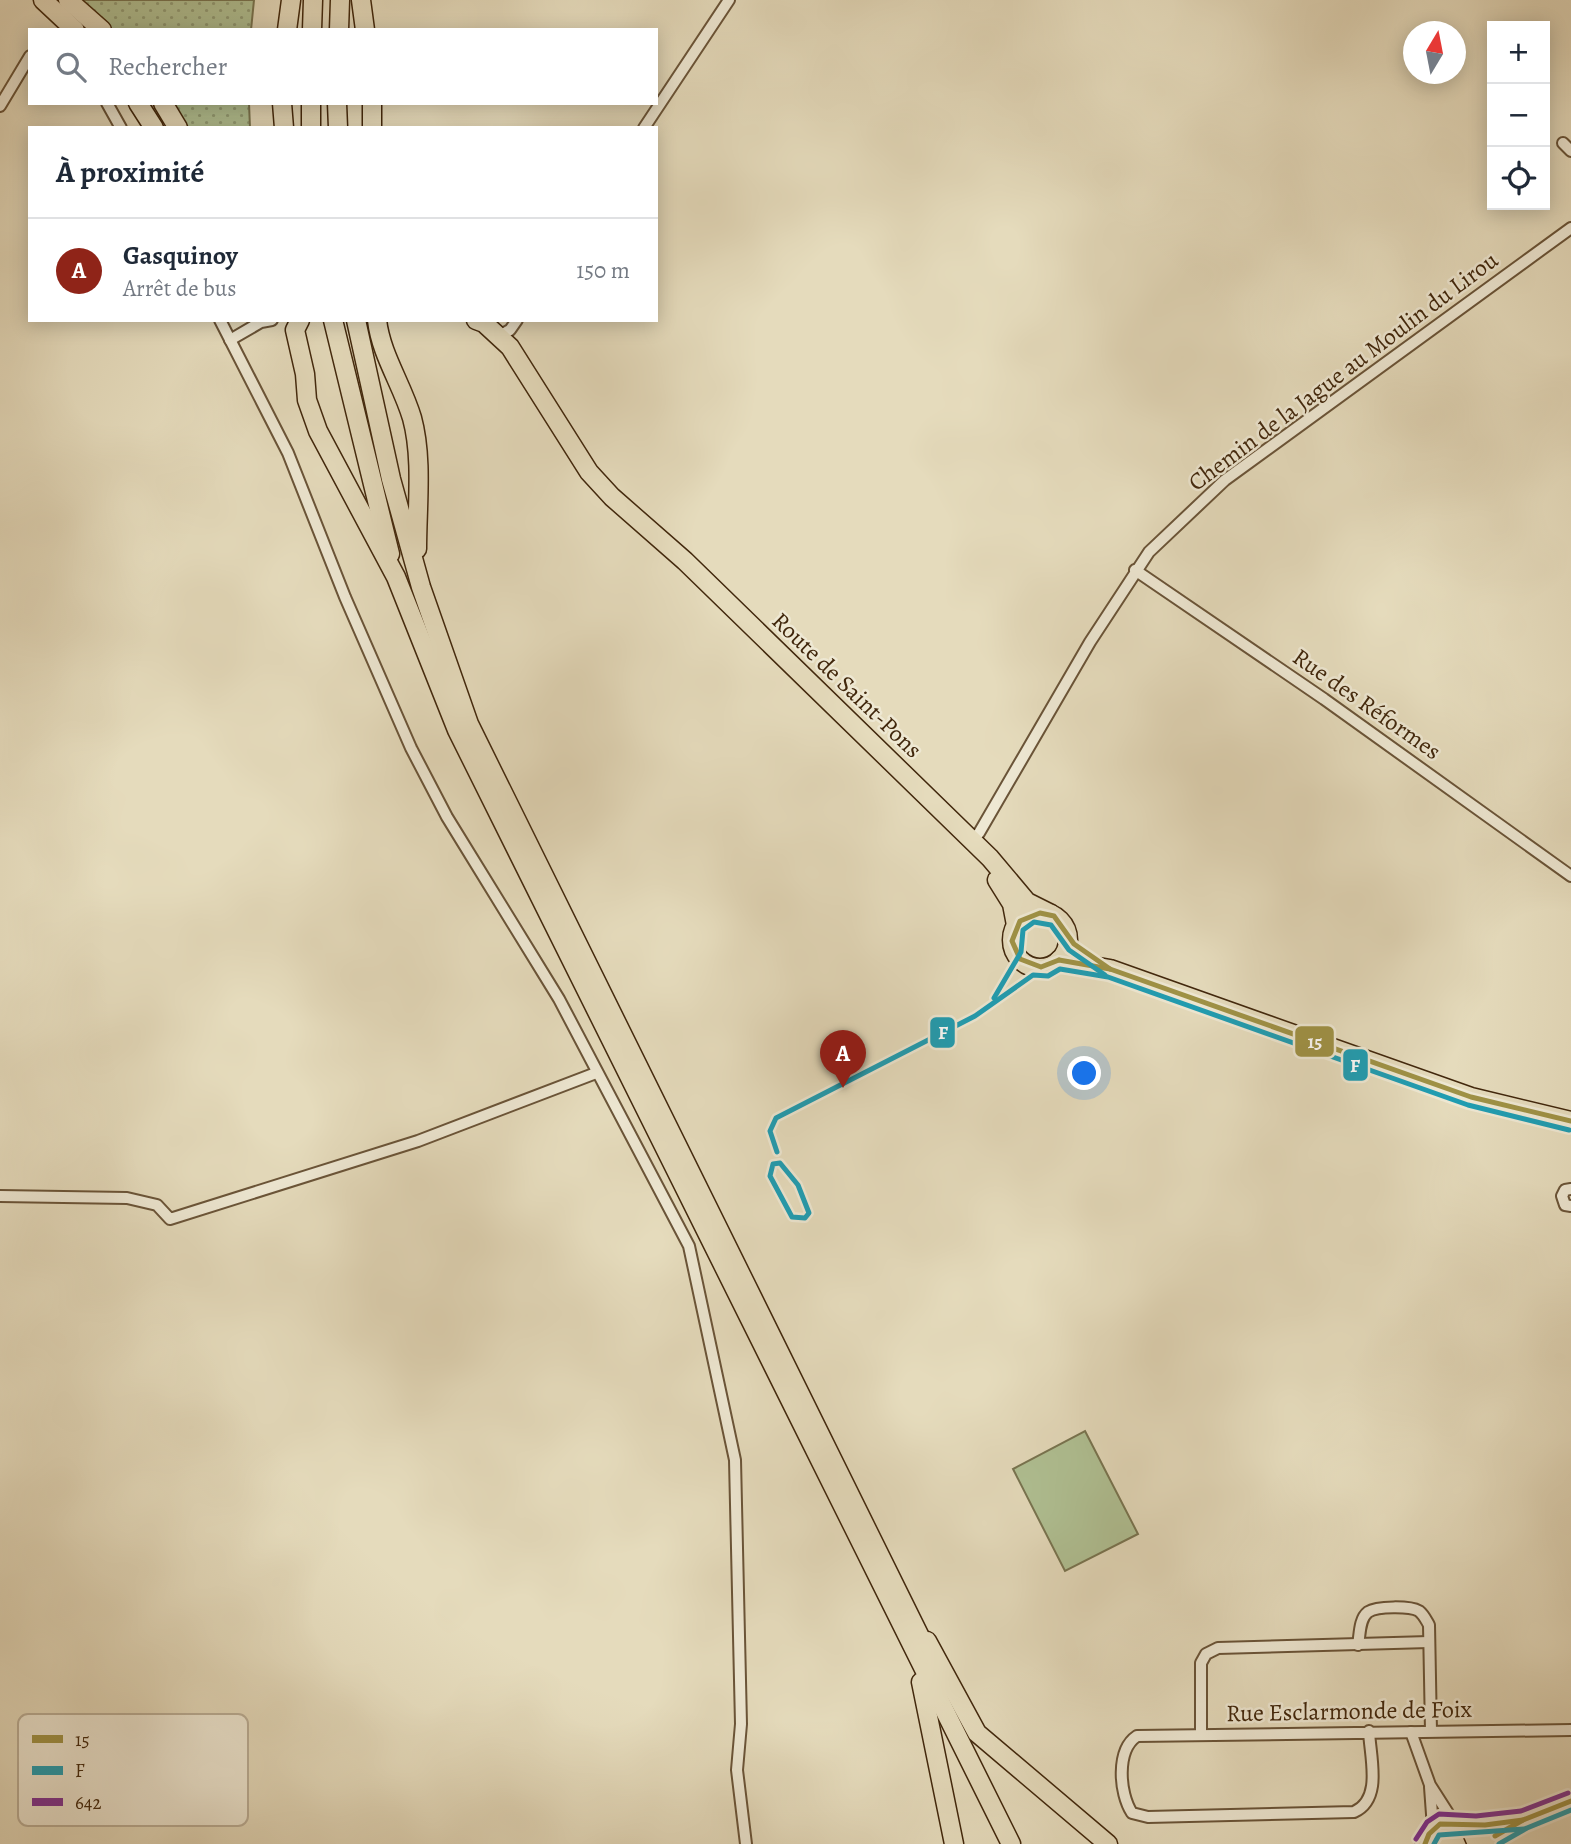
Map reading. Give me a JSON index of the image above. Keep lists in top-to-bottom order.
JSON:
{
  "streets": {
    "main road": ["Route de Saint-Pons"],
    "street": ["Chemin de la Jague au Moulin du Lirou", "Rue des Réformes", "Rue Esclarmonde de Foix"]
  },
  "crossings": [
    ["Chemin de la Jague au Moulin du Lirou", "Route de Saint-Pons"],
    ["Chemin de la Jague au Moulin du Lirou", "Rue des Réformes"]
  ],
  "lines": ["transit line 15", "transit line F", "transit line 642"],
  "legend": ["15", "F", "642"],
  "north": "top",
  "page": {
    "map_buttons": ["+", "−"],
    "search": "Rechercher",
    "heading": "À proximité",
    "list": [
      {
        "mark": "A",
        "name": "Gasquinoy",
        "note": "Arrêt de bus",
        "value": "150 m"
      }
    ],
    "pins": "A"
  }
}
